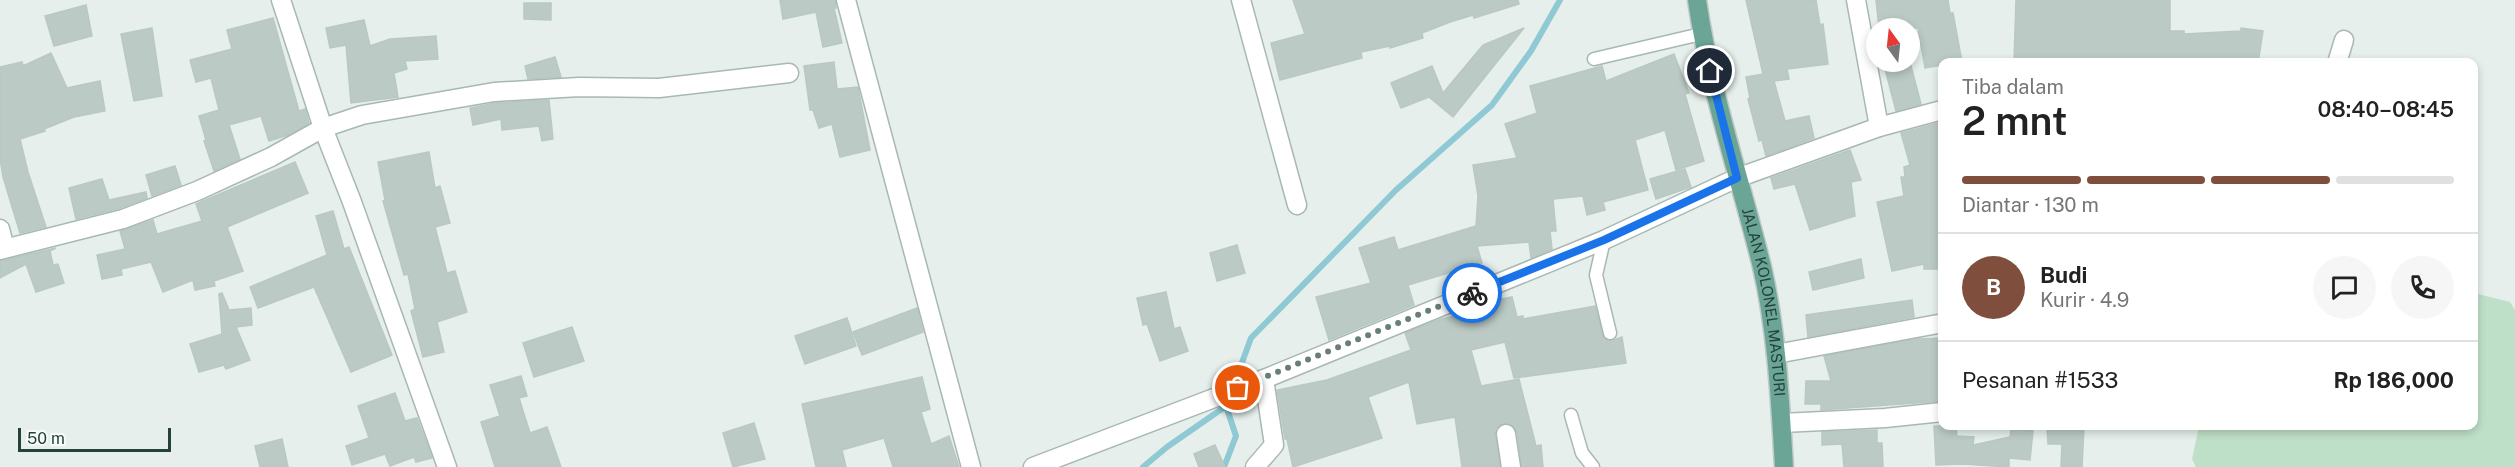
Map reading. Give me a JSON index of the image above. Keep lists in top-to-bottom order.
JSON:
{
  "streets": {
    "main road": ["JALAN KOLONEL MASTURI"]
  },
  "scale_bar": "50 m",
  "north": "top",
  "page": {
    "heading": ["2 mnt", "Tiba dalam", "08:40–08:45"],
    "panel": [
      "Budi",
      "Kurir · 4.9",
      "Pesanan #1533",
      "Rp 186,000"
    ],
    "bar": "Diantar · 130 m",
    "round": "B",
    "scale": "50 m"
  }
}
